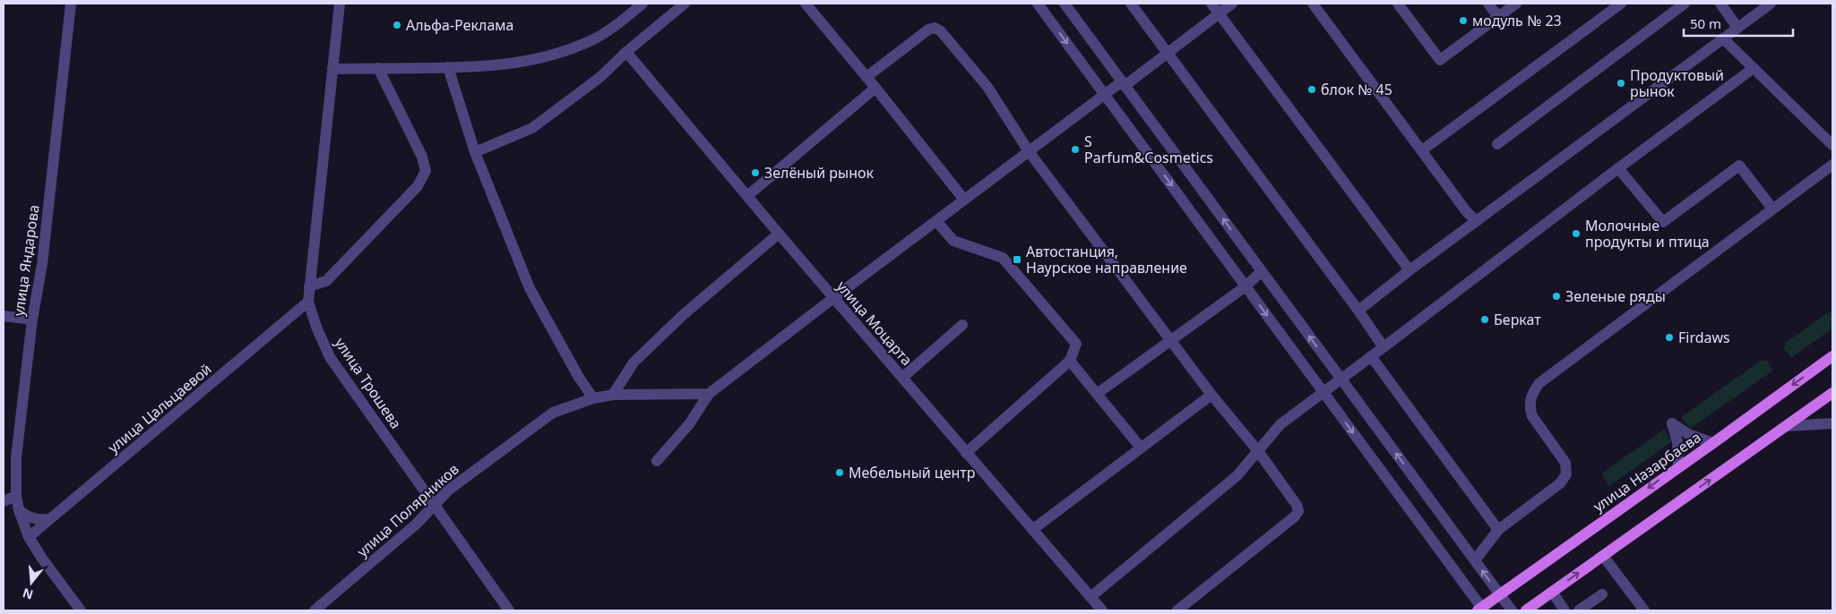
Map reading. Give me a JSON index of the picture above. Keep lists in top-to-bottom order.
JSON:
{
  "streets": {
    "main road": ["улица Назарбаева"],
    "street": [
      "улица Яндарова",
      "улица Моцарта",
      "улица Трошева",
      "улица Цальцаевой",
      "улица Полярников"
    ]
  },
  "crossings": [
    ["улица Яндарова", "улица Цальцаевой"],
    ["улица Трошева", "улица Цальцаевой"],
    ["улица Трошева", "улица Полярников"]
  ],
  "places": {
    "other": [
      "модуль № 23",
      "Альфа-Реклама",
      "Продуктовый рынок",
      "блок № 45",
      "S Parfum&Cosmetics",
      "Зелёный рынок",
      "Молочные продукты и птица",
      "Зеленые ряды",
      "Беркат",
      "Firdaws",
      "Мебельный центр"
    ],
    "transit": ["Автостанция, Наурское направление"]
  },
  "scale_bar": "50 m",
  "north": "bottom"
}
